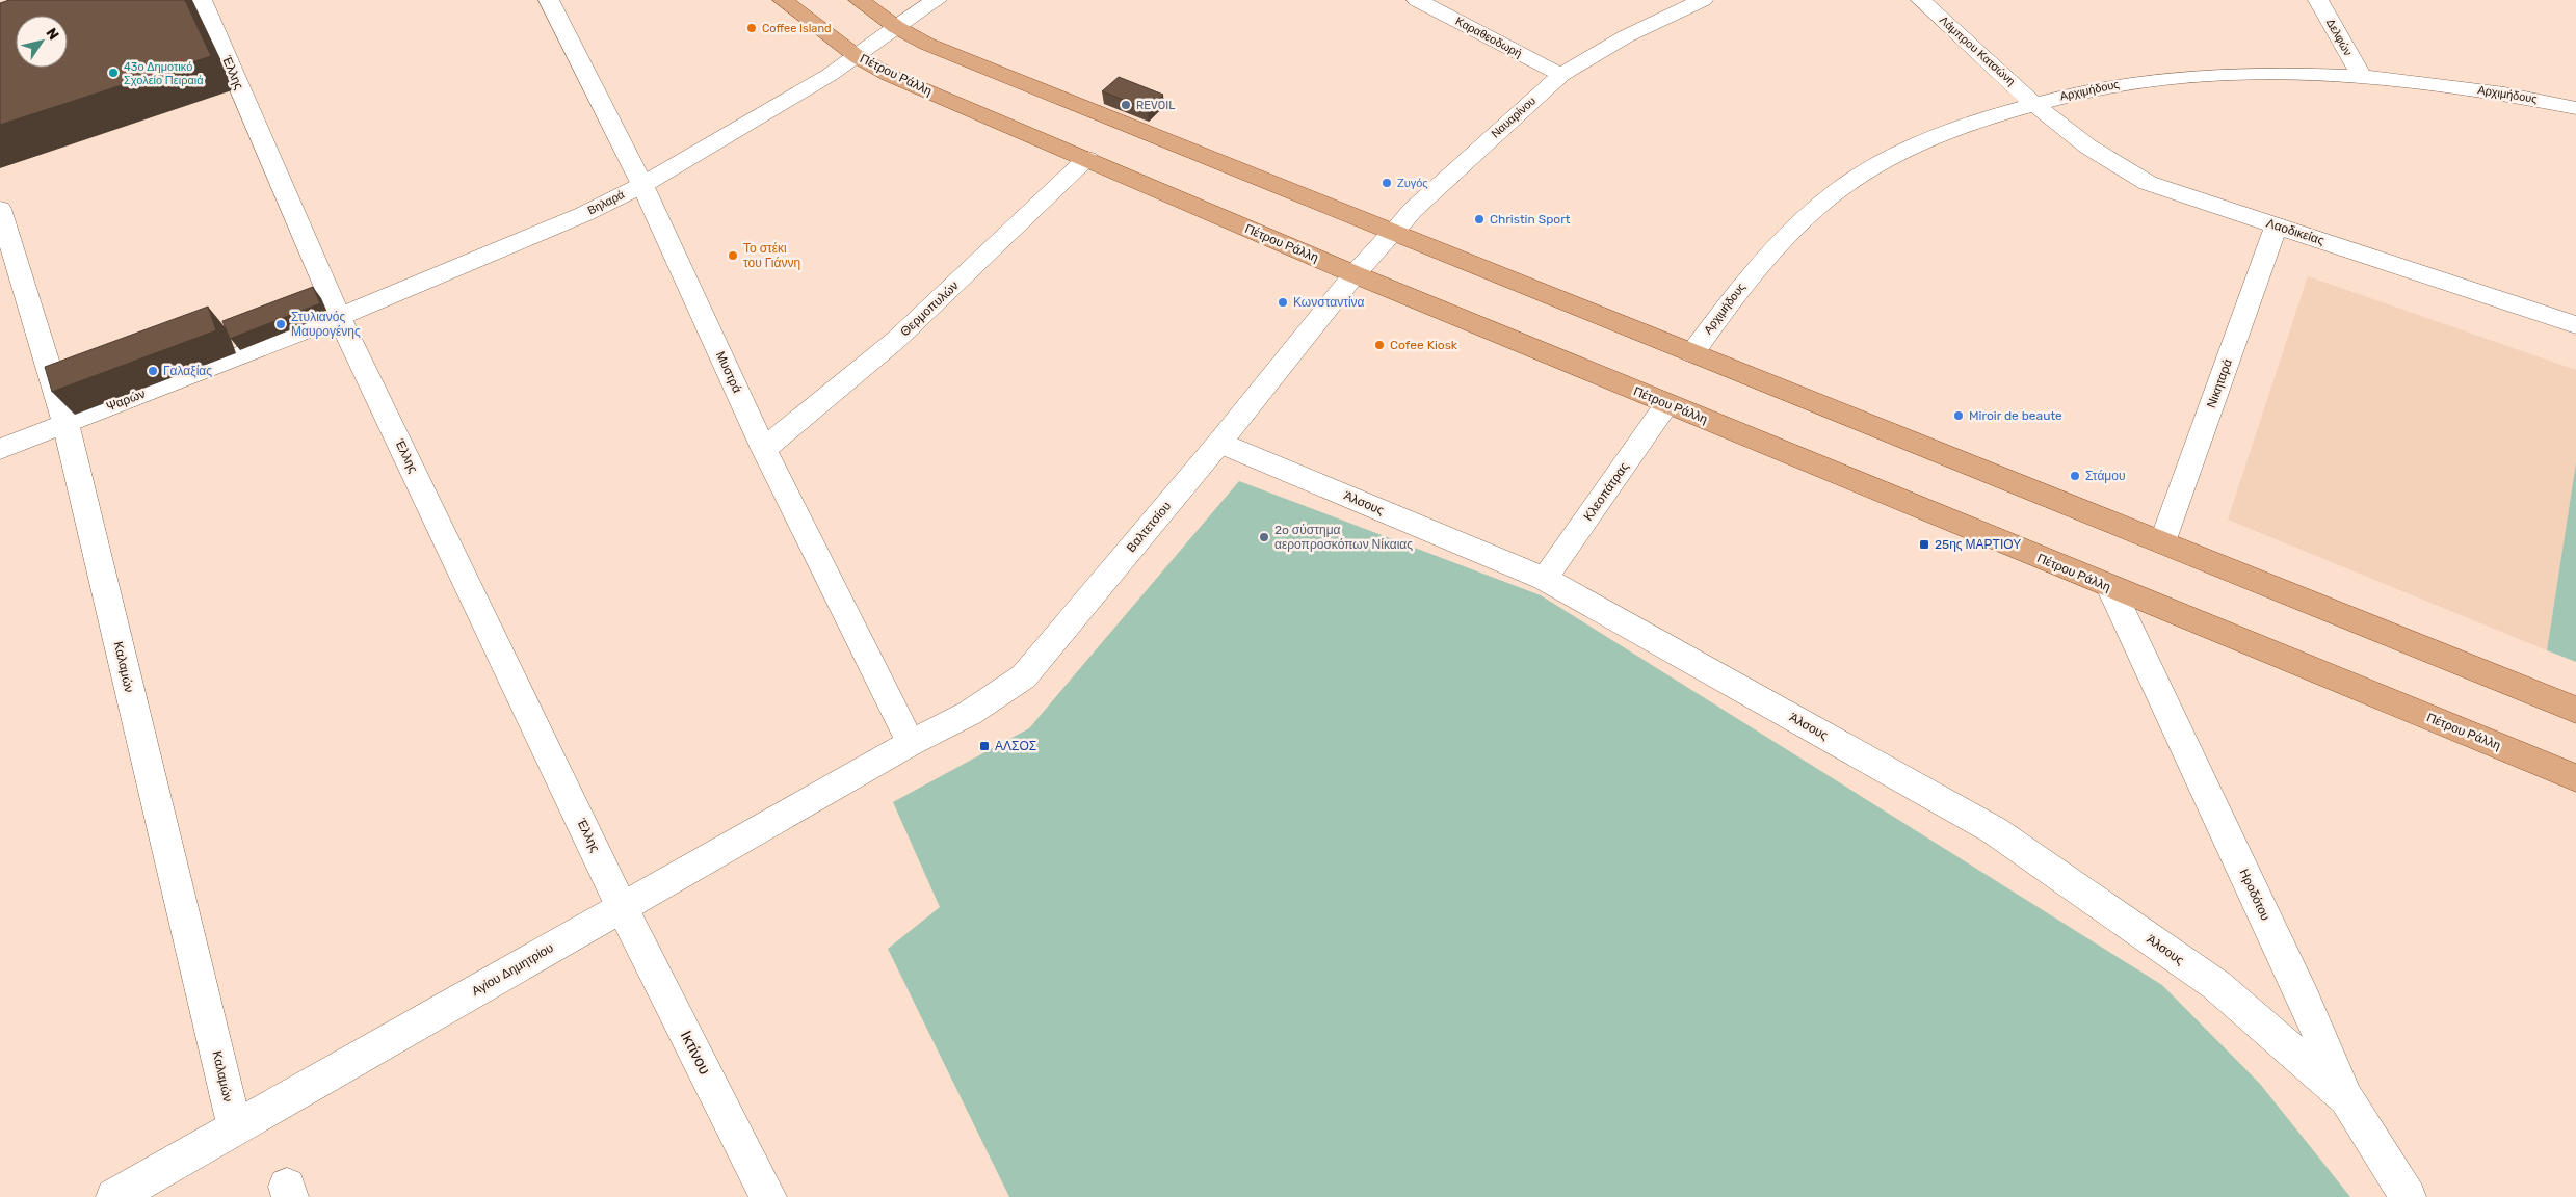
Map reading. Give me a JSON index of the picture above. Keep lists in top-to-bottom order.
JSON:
{
  "streets": {
    "main road": ["Πέτρου Ράλλη"],
    "street": [
      "Καραθεοδωρή",
      "Δελφών",
      "Λάμπρου Κατσώνη",
      "Έλλης",
      "Αρχιμήδους",
      "Ναυαρίνου",
      "Βηλαρά",
      "Λαοδικείας",
      "Θερμοπυλών",
      "Μυστρά",
      "Νικηταρά",
      "Ψαρών",
      "Κλεοπάτρας",
      "Άλσους",
      "Βαλτετσίου",
      "Καλαμών",
      "Ηροδότου",
      "Αγίου Δημητρίου",
      "Ικτίνου"
    ]
  },
  "crossings": [
    ["Καραθεοδωρή", "Ναυαρίνου"],
    ["Δελφών", "Αρχιμήδους"],
    ["Λάμπρου Κατσώνη", "Αρχιμήδους"],
    ["Λάμπρου Κατσώνη", "Λαοδικείας"],
    ["Έλλης", "Βηλαρά"],
    ["Έλλης", "Ψαρών"],
    ["Έλλης", "Αγίου Δημητρίου"],
    ["Έλλης", "Ικτίνου"],
    ["Πέτρου Ράλλη", "Ναυαρίνου"],
    ["Πέτρου Ράλλη", "Βηλαρά"],
    ["Πέτρου Ράλλη", "Θερμοπυλών"],
    ["Πέτρου Ράλλη", "Κλεοπάτρας"],
    ["Πέτρου Ράλλη", "Βαλτετσίου"],
    ["Πέτρου Ράλλη", "Ηροδότου"],
    ["Αρχιμήδους", "Λαοδικείας"],
    ["Ναυαρίνου", "Βαλτετσίου"],
    ["Βηλαρά", "Μυστρά"],
    ["Βηλαρά", "Ψαρών"],
    ["Λαοδικείας", "Νικηταρά"],
    ["Θερμοπυλών", "Μυστρά"],
    ["Μυστρά", "Βαλτετσίου"],
    ["Μυστρά", "Αγίου Δημητρίου"],
    ["Ψαρών", "Καλαμών"],
    ["Κλεοπάτρας", "Άλσους"],
    ["Άλσους", "Βαλτετσίου"],
    ["Άλσους", "Ηροδότου"],
    ["Βαλτετσίου", "Αγίου Δημητρίου"],
    ["Καλαμών", "Αγίου Δημητρίου"],
    ["Αγίου Δημητρίου", "Ικτίνου"]
  ],
  "places": {
    "other": [
      "Coffee Island",
      "43ο Δημοτικό Σχολείο Πειραιά",
      "REVOIL",
      "Ζυγός",
      "Christin Sport",
      "Το στέκι του Γιάννη",
      "Κωνσταντίνα",
      "Στυλιανός Μαυρογένης",
      "Cofee Kiosk",
      "Γαλαξίας",
      "Miroir de beaute",
      "Στάμου",
      "2o σύστημα αεροπροσκόπων Νίκαιας"
    ],
    "transit": ["25ης ΜΑΡΤΙΟΥ", "ΑΛΣΟΣ"]
  },
  "north": "top right"
}
